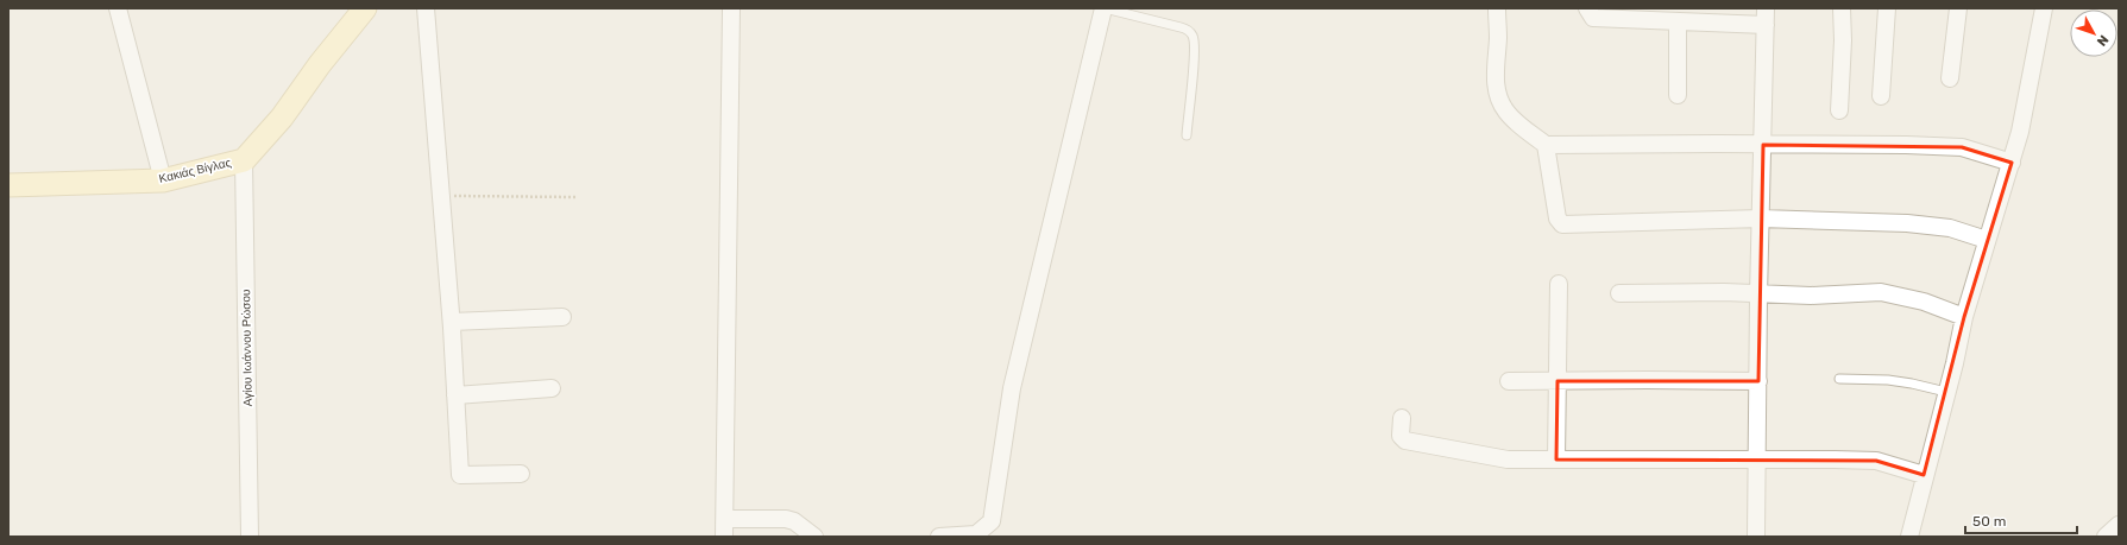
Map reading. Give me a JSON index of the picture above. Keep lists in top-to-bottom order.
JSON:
{
  "streets": {
    "street": ["Κακιάς Βίγλας", "Αγίου Ιωάννου Ρώσου"]
  },
  "crossings": [
    ["Κακιάς Βίγλας", "Αγίου Ιωάννου Ρώσου"]
  ],
  "scale_bar": "50 m",
  "north": "bottom right"
}
